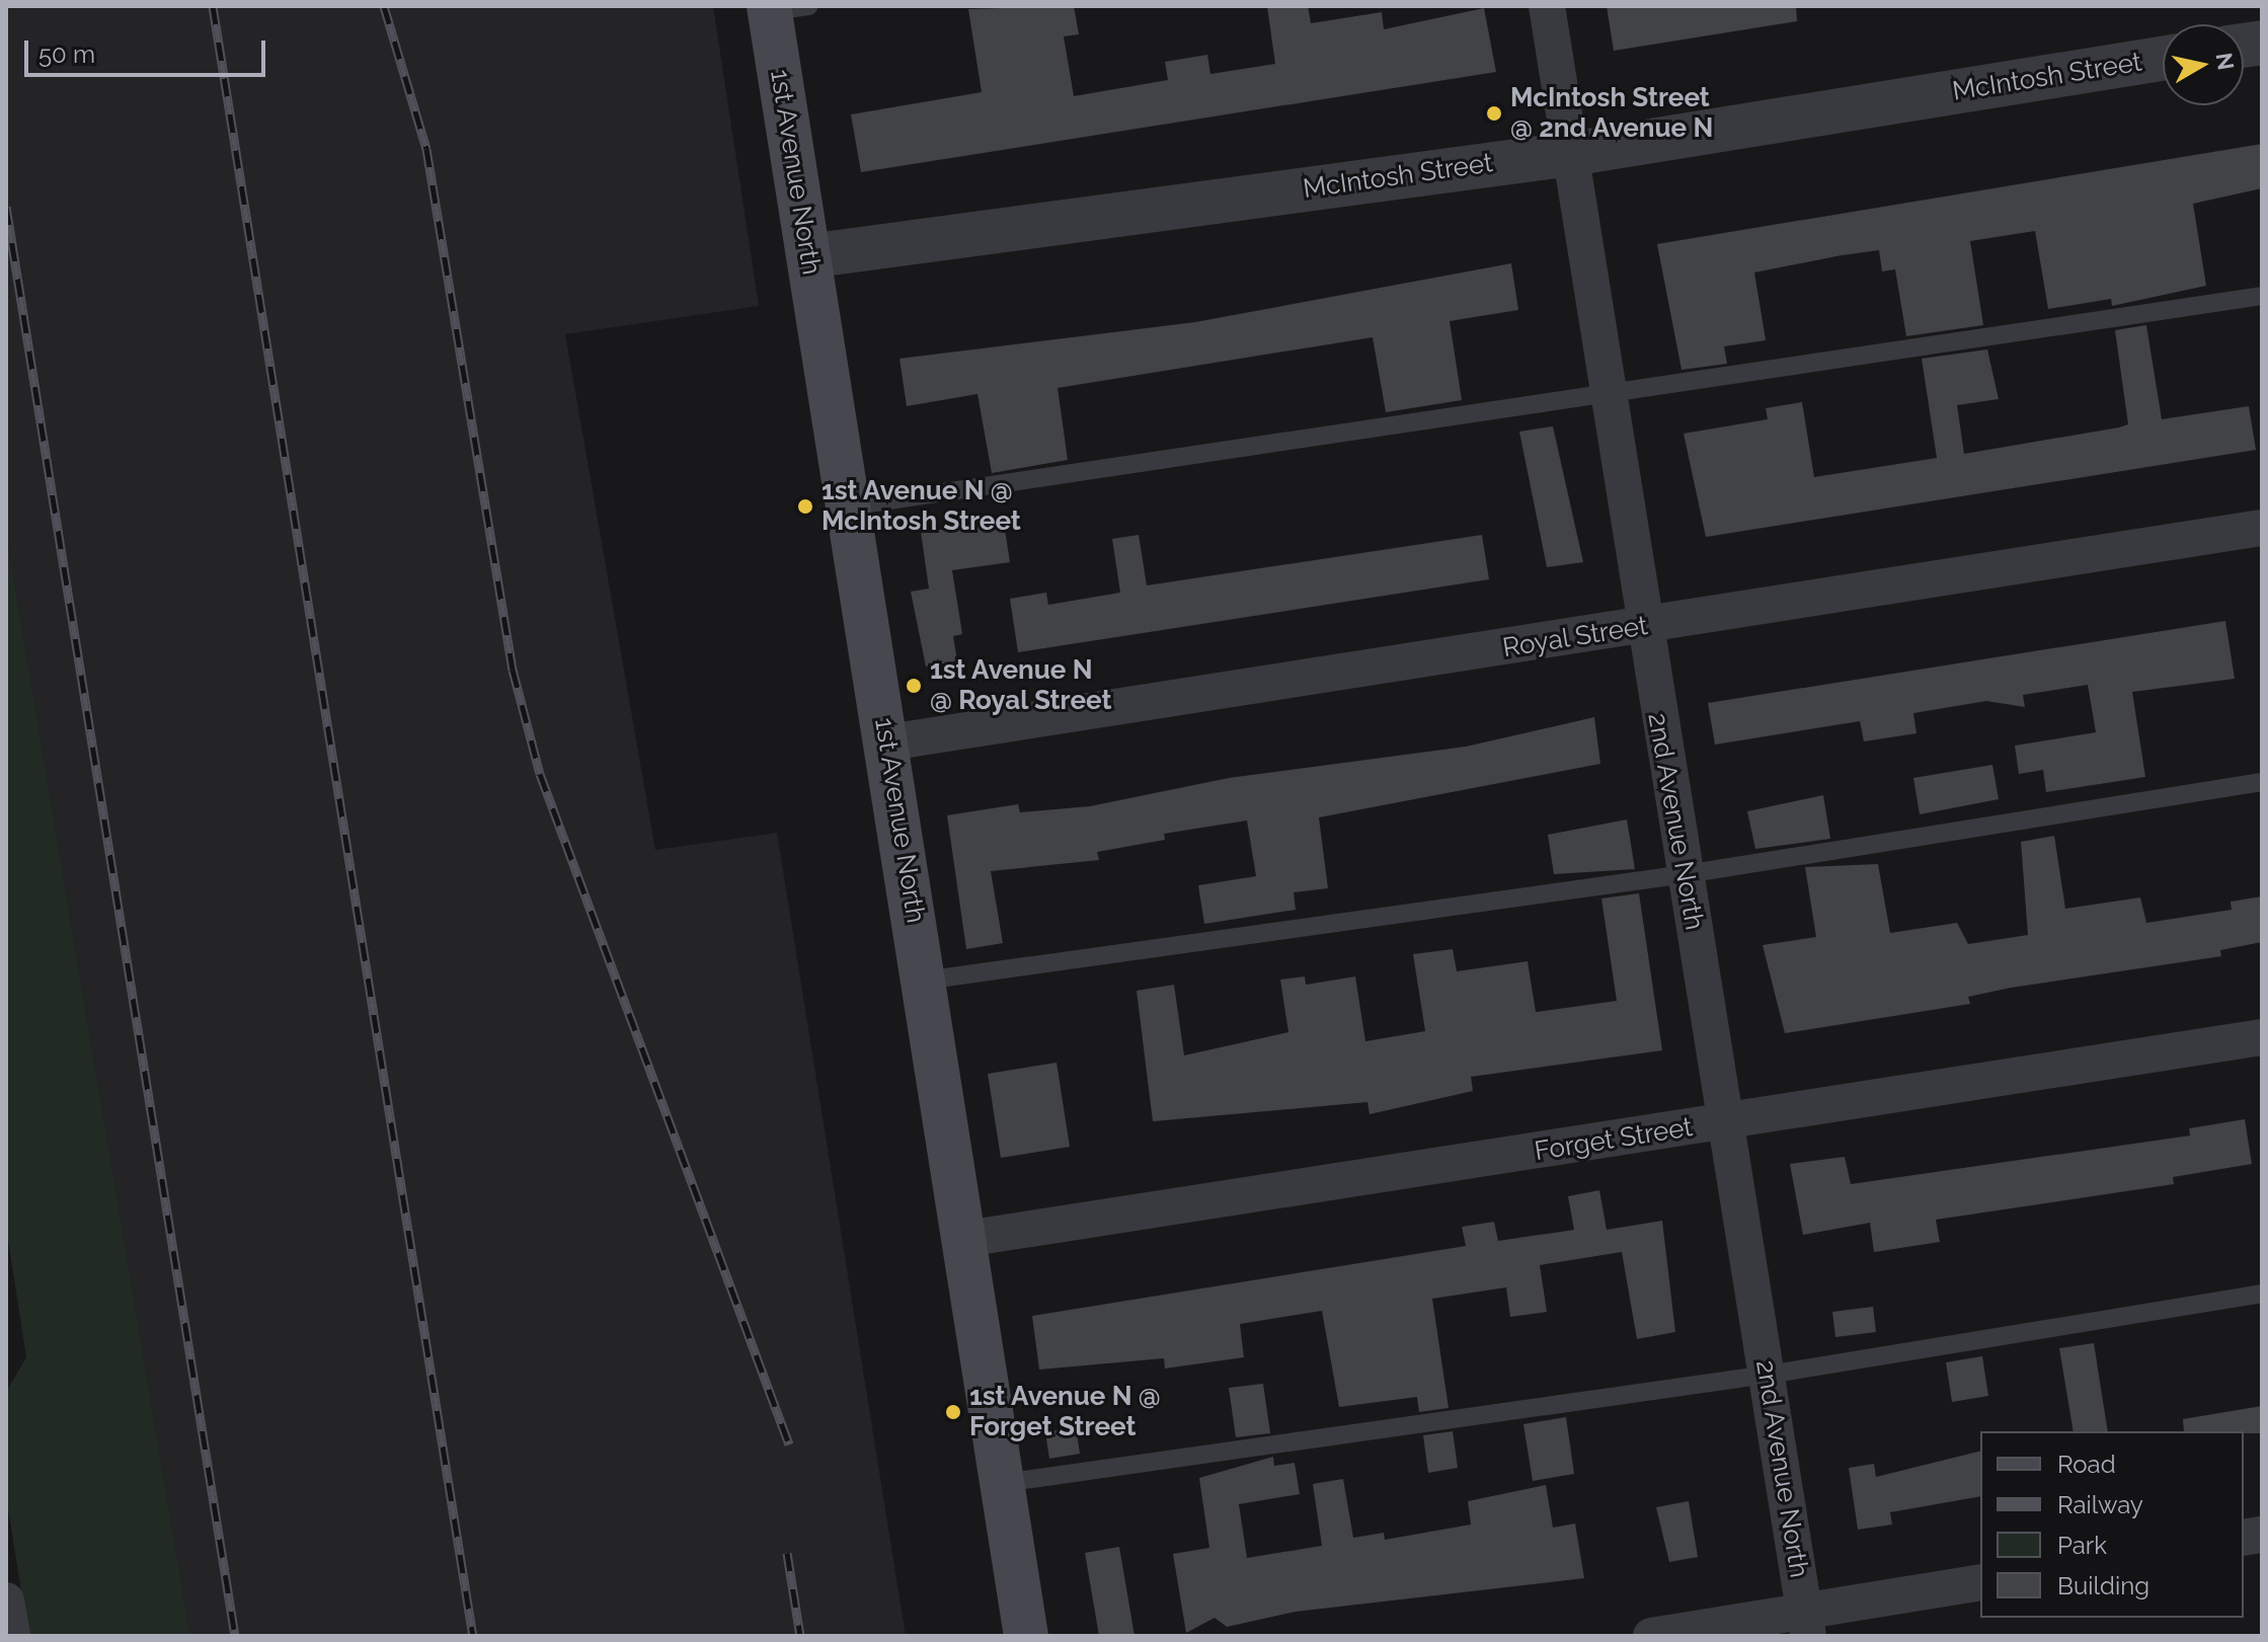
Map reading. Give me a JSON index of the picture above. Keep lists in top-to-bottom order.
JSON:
{
  "streets": {
    "main road": ["1st Avenue North"],
    "street": [
      "McIntosh Street",
      "Royal Street",
      "2nd Avenue North",
      "Forget Street"
    ]
  },
  "crossings": [
    ["McIntosh Street", "1st Avenue North"],
    ["McIntosh Street", "2nd Avenue North"],
    ["1st Avenue North", "Royal Street"],
    ["1st Avenue North", "Forget Street"],
    ["Royal Street", "2nd Avenue North"],
    ["2nd Avenue North", "Forget Street"]
  ],
  "places": [
    "McIntosh Street @ 2nd Avenue N",
    "1st Avenue N @ McIntosh Street",
    "1st Avenue N @ Royal Street",
    "1st Avenue N @ Forget Street"
  ],
  "legend": [
    "Road",
    "Railway",
    "Park",
    "Building"
  ],
  "scale_bar": "50 m",
  "north": "right"
}
